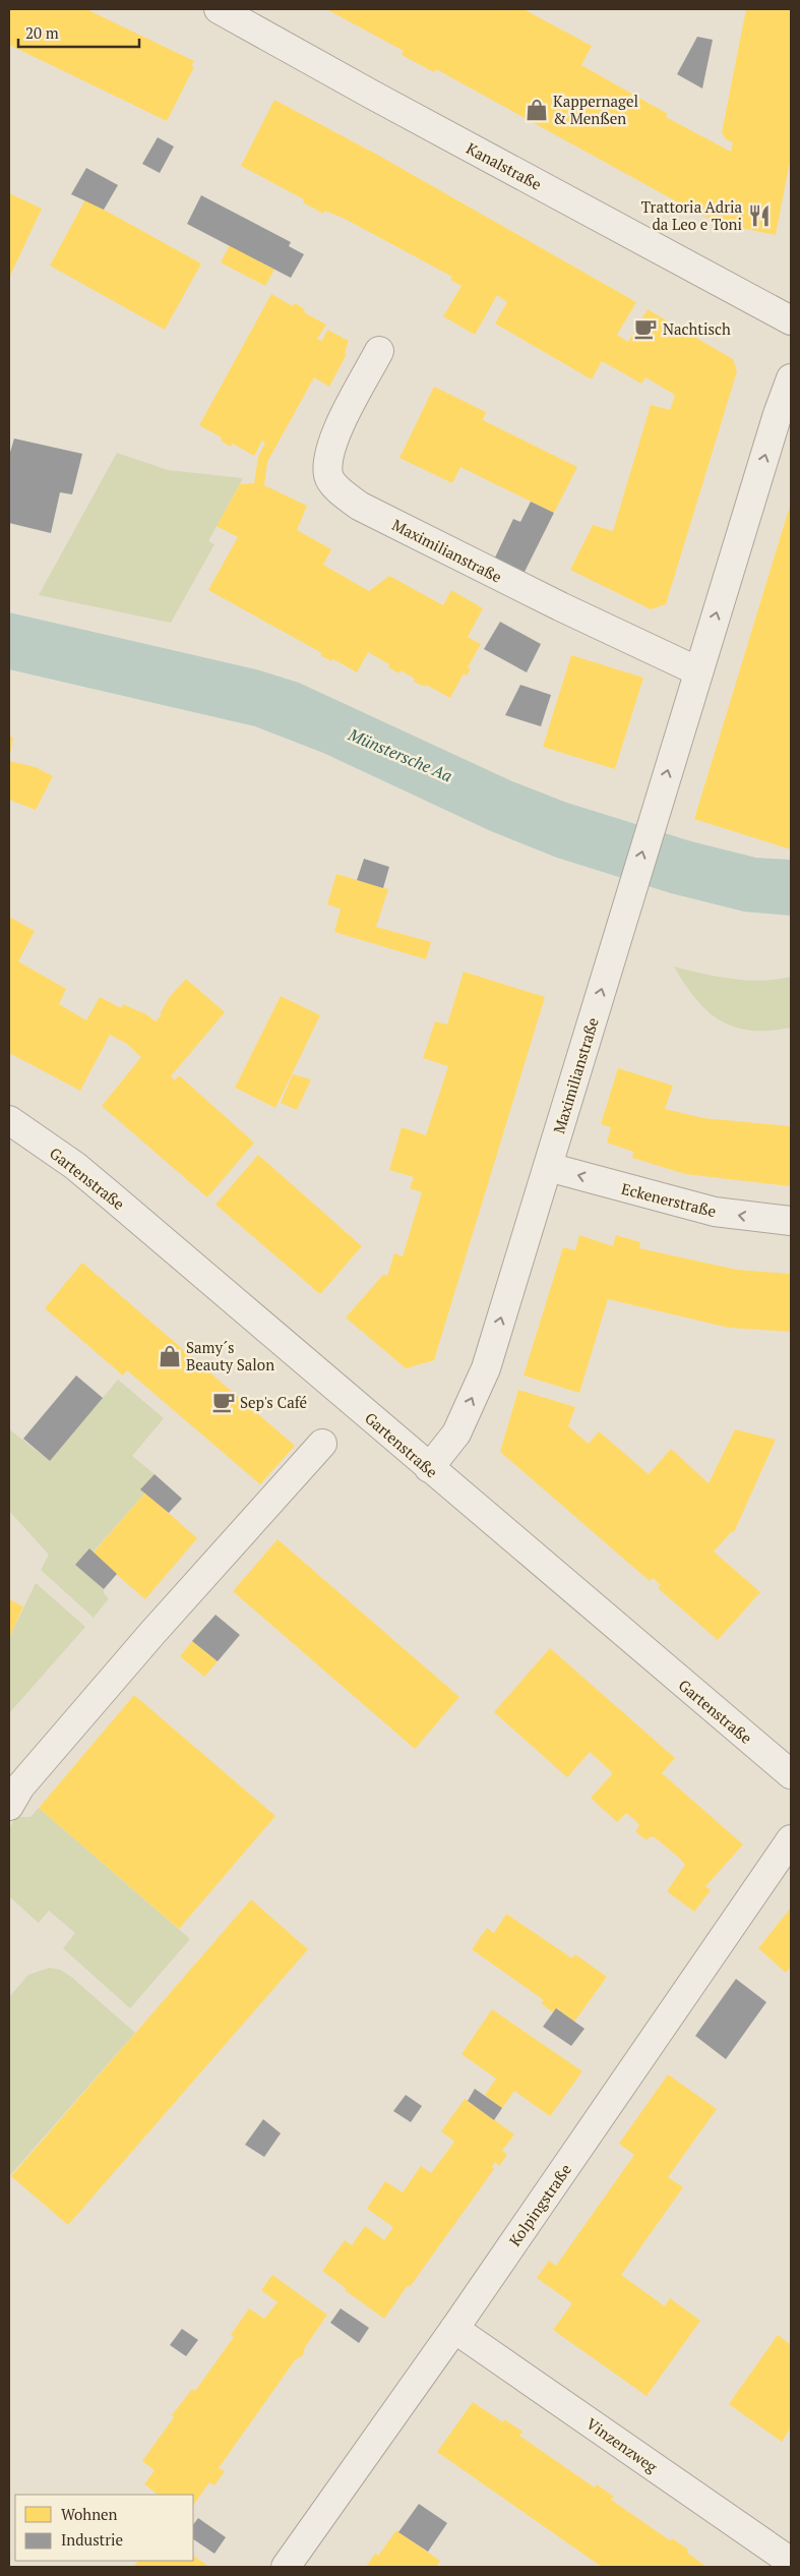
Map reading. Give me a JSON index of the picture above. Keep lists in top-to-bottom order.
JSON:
{
  "streets": {
    "street": [
      "Kanalstraße",
      "Maximilianstraße",
      "Gartenstraße",
      "Eckenerstraße",
      "Kolpingstraße",
      "Vinzenzweg"
    ]
  },
  "crossings": [
    ["Maximilianstraße", "Gartenstraße"],
    ["Maximilianstraße", "Eckenerstraße"],
    ["Kolpingstraße", "Vinzenzweg"]
  ],
  "one_way": ["Maximilianstraße", "Eckenerstraße"],
  "water": ["Münstersche Aa"],
  "places": {
    "shop": ["Kappernagel & Menßen", "Samy´s Beauty Salon"],
    "restaurant": ["Trattoria Adria da Leo e Toni"],
    "cafe": ["Nachtisch", "Sep's Café"]
  },
  "legend": ["Wohnen", "Industrie"],
  "scale_bar": "20 m"
}
